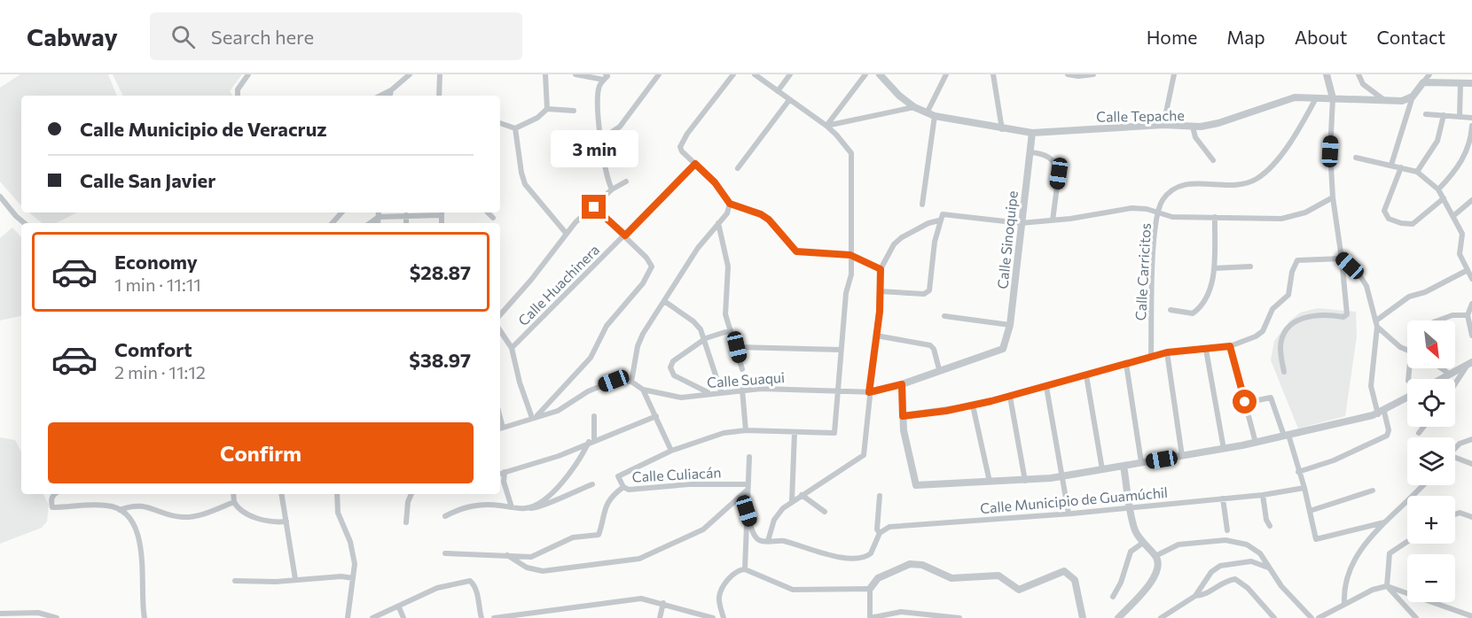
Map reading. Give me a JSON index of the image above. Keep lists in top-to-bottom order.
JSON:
{
  "streets": {
    "street": [
      "Calle Tepache",
      "Calle Sinoquipe",
      "Calle Carricitos",
      "Calle Huachinera",
      "Calle Suaqui",
      "Calle Culiacán",
      "Calle Municipio de Guamúchil"
    ]
  },
  "crossings": [
    ["Calle Tepache", "Calle Sinoquipe"],
    ["Calle Tepache", "Calle Carricitos"],
    ["Calle Sinoquipe", "Calle Suaqui"]
  ],
  "north": "bottom right",
  "page": {
    "header": "Cabway",
    "search": "Search here",
    "nav": [
      "Home",
      "Map",
      "About",
      "Contact"
    ],
    "banner": ["Calle Municipio de Veracruz", "Calle San Javier"],
    "bubble": "3 min",
    "list": [
      {
        "name": "Economy",
        "note": "1 min · 11:11",
        "value": "$28.87"
      },
      {
        "name": "Comfort",
        "note": "2 min · 11:12",
        "value": "$38.97"
      }
    ],
    "map_buttons": ["+", "−"],
    "buttons": "Confirm"
  }
}
